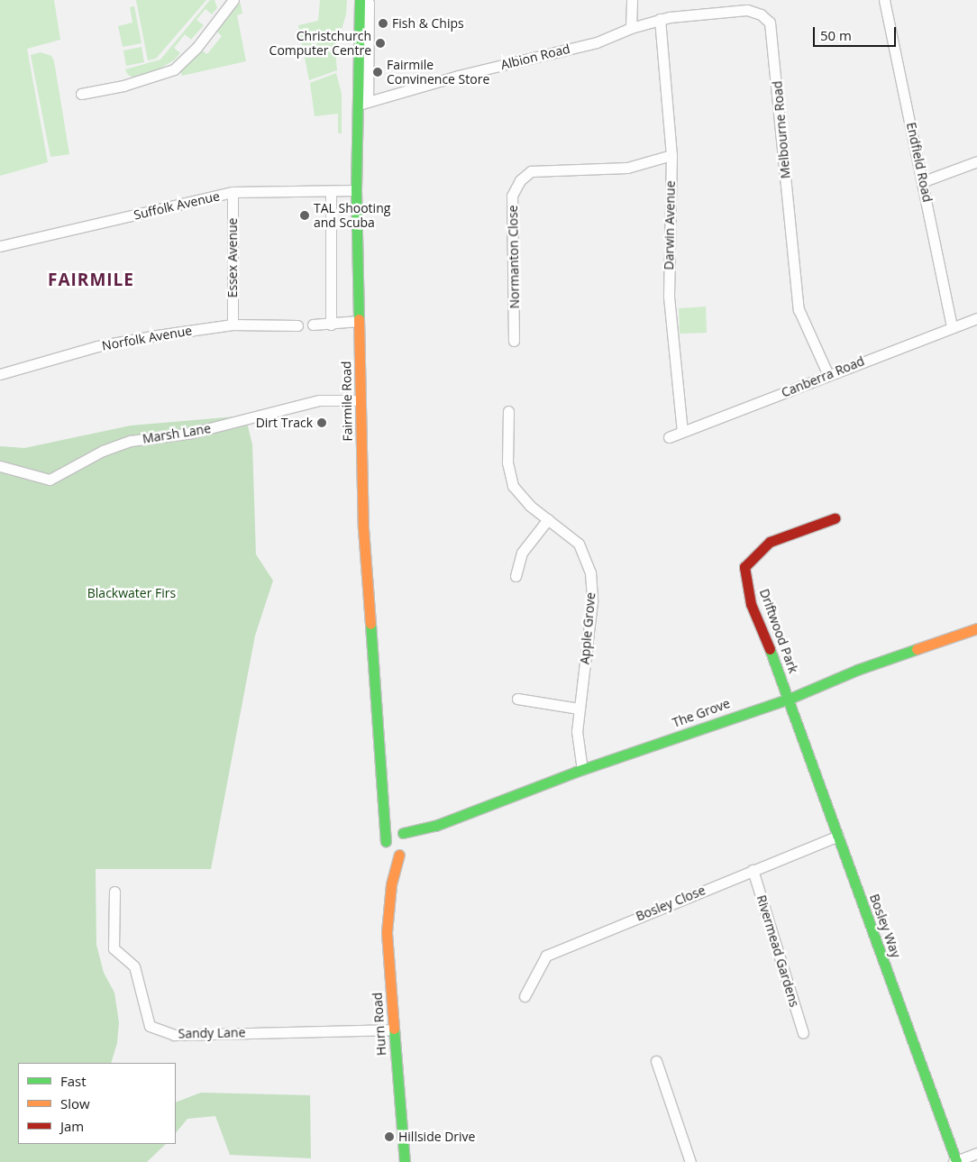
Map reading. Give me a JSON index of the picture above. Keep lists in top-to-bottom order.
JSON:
{
  "streets": {
    "street": [
      "Albion Road",
      "Melbourne Road",
      "Endfield Road",
      "Suffolk Avenue",
      "Darwin Avenue",
      "Normanton Close",
      "Essex Avenue",
      "Norfolk Avenue",
      "Canberra Road",
      "Fairmile Road",
      "Marsh Lane",
      "Apple Grove",
      "Driftwood Park",
      "The Grove",
      "Bosley Close",
      "Bosley Way",
      "Rivermead Gardens",
      "Hurn Road",
      "Sandy Lane"
    ]
  },
  "crossings": [
    ["Albion Road", "Melbourne Road"],
    ["Albion Road", "Fairmile Road"],
    ["Melbourne Road", "Darwin Avenue"],
    ["Melbourne Road", "Canberra Road"],
    ["Endfield Road", "Canberra Road"],
    ["Suffolk Avenue", "Essex Avenue"],
    ["Suffolk Avenue", "Fairmile Road"],
    ["Darwin Avenue", "Normanton Close"],
    ["Darwin Avenue", "Canberra Road"],
    ["Essex Avenue", "Norfolk Avenue"],
    ["Fairmile Road", "Marsh Lane"],
    ["Fairmile Road", "The Grove"],
    ["Fairmile Road", "Hurn Road"],
    ["Apple Grove", "The Grove"],
    ["Driftwood Park", "The Grove"],
    ["Driftwood Park", "Bosley Way"],
    ["The Grove", "Bosley Way"],
    ["The Grove", "Hurn Road"],
    ["Bosley Close", "Bosley Way"],
    ["Bosley Close", "Rivermead Gardens"],
    ["Hurn Road", "Sandy Lane"]
  ],
  "districts": ["FAIRMILE"],
  "parks": ["Blackwater Firs"],
  "places": [
    "Fish & Chips",
    "Christchurch Computer Centre",
    "Fairmile Convinence Store",
    "TAL Shooting and Scuba",
    "Dirt Track",
    "Hillside Drive"
  ],
  "legend": ["Fast", "Slow", "Jam"],
  "scale_bar": "50 m"
}
